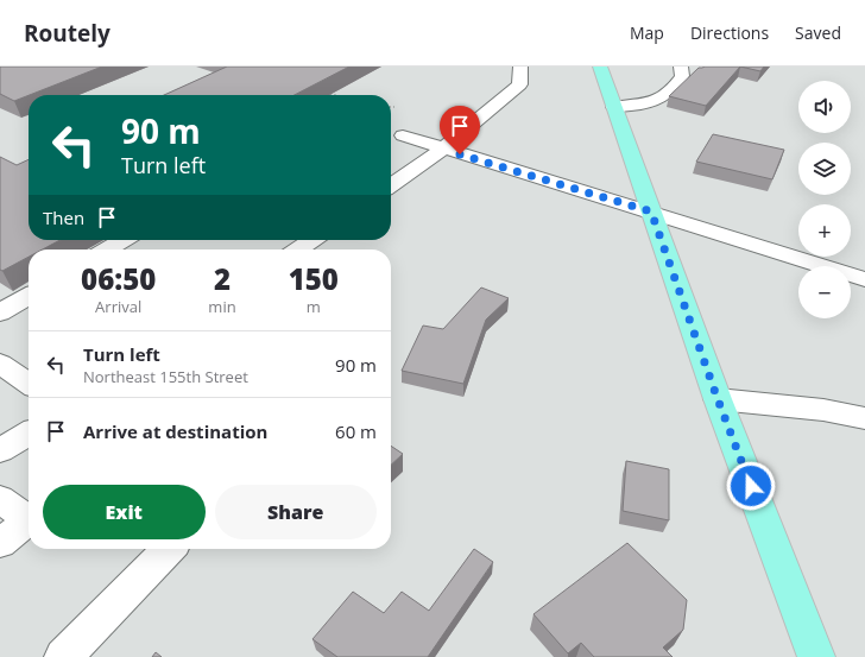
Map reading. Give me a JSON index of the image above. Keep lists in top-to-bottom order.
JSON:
{
  "page": {
    "header": "Routely",
    "nav": ["Map", "Directions", "Saved"],
    "map_buttons": ["+", "−"],
    "turn": ["90 m", "Turn left"],
    "then": "Then",
    "eta": [
      "06:50",
      "Arrival",
      "2",
      "min",
      "150",
      "m"
    ],
    "list": [
      {
        "name": "Turn left",
        "note": "Northeast 155th Street",
        "value": "90 m"
      },
      {
        "name": "Arrive at destination",
        "value": "60 m"
      }
    ],
    "buttons": ["Exit", "Share"]
  }
}
